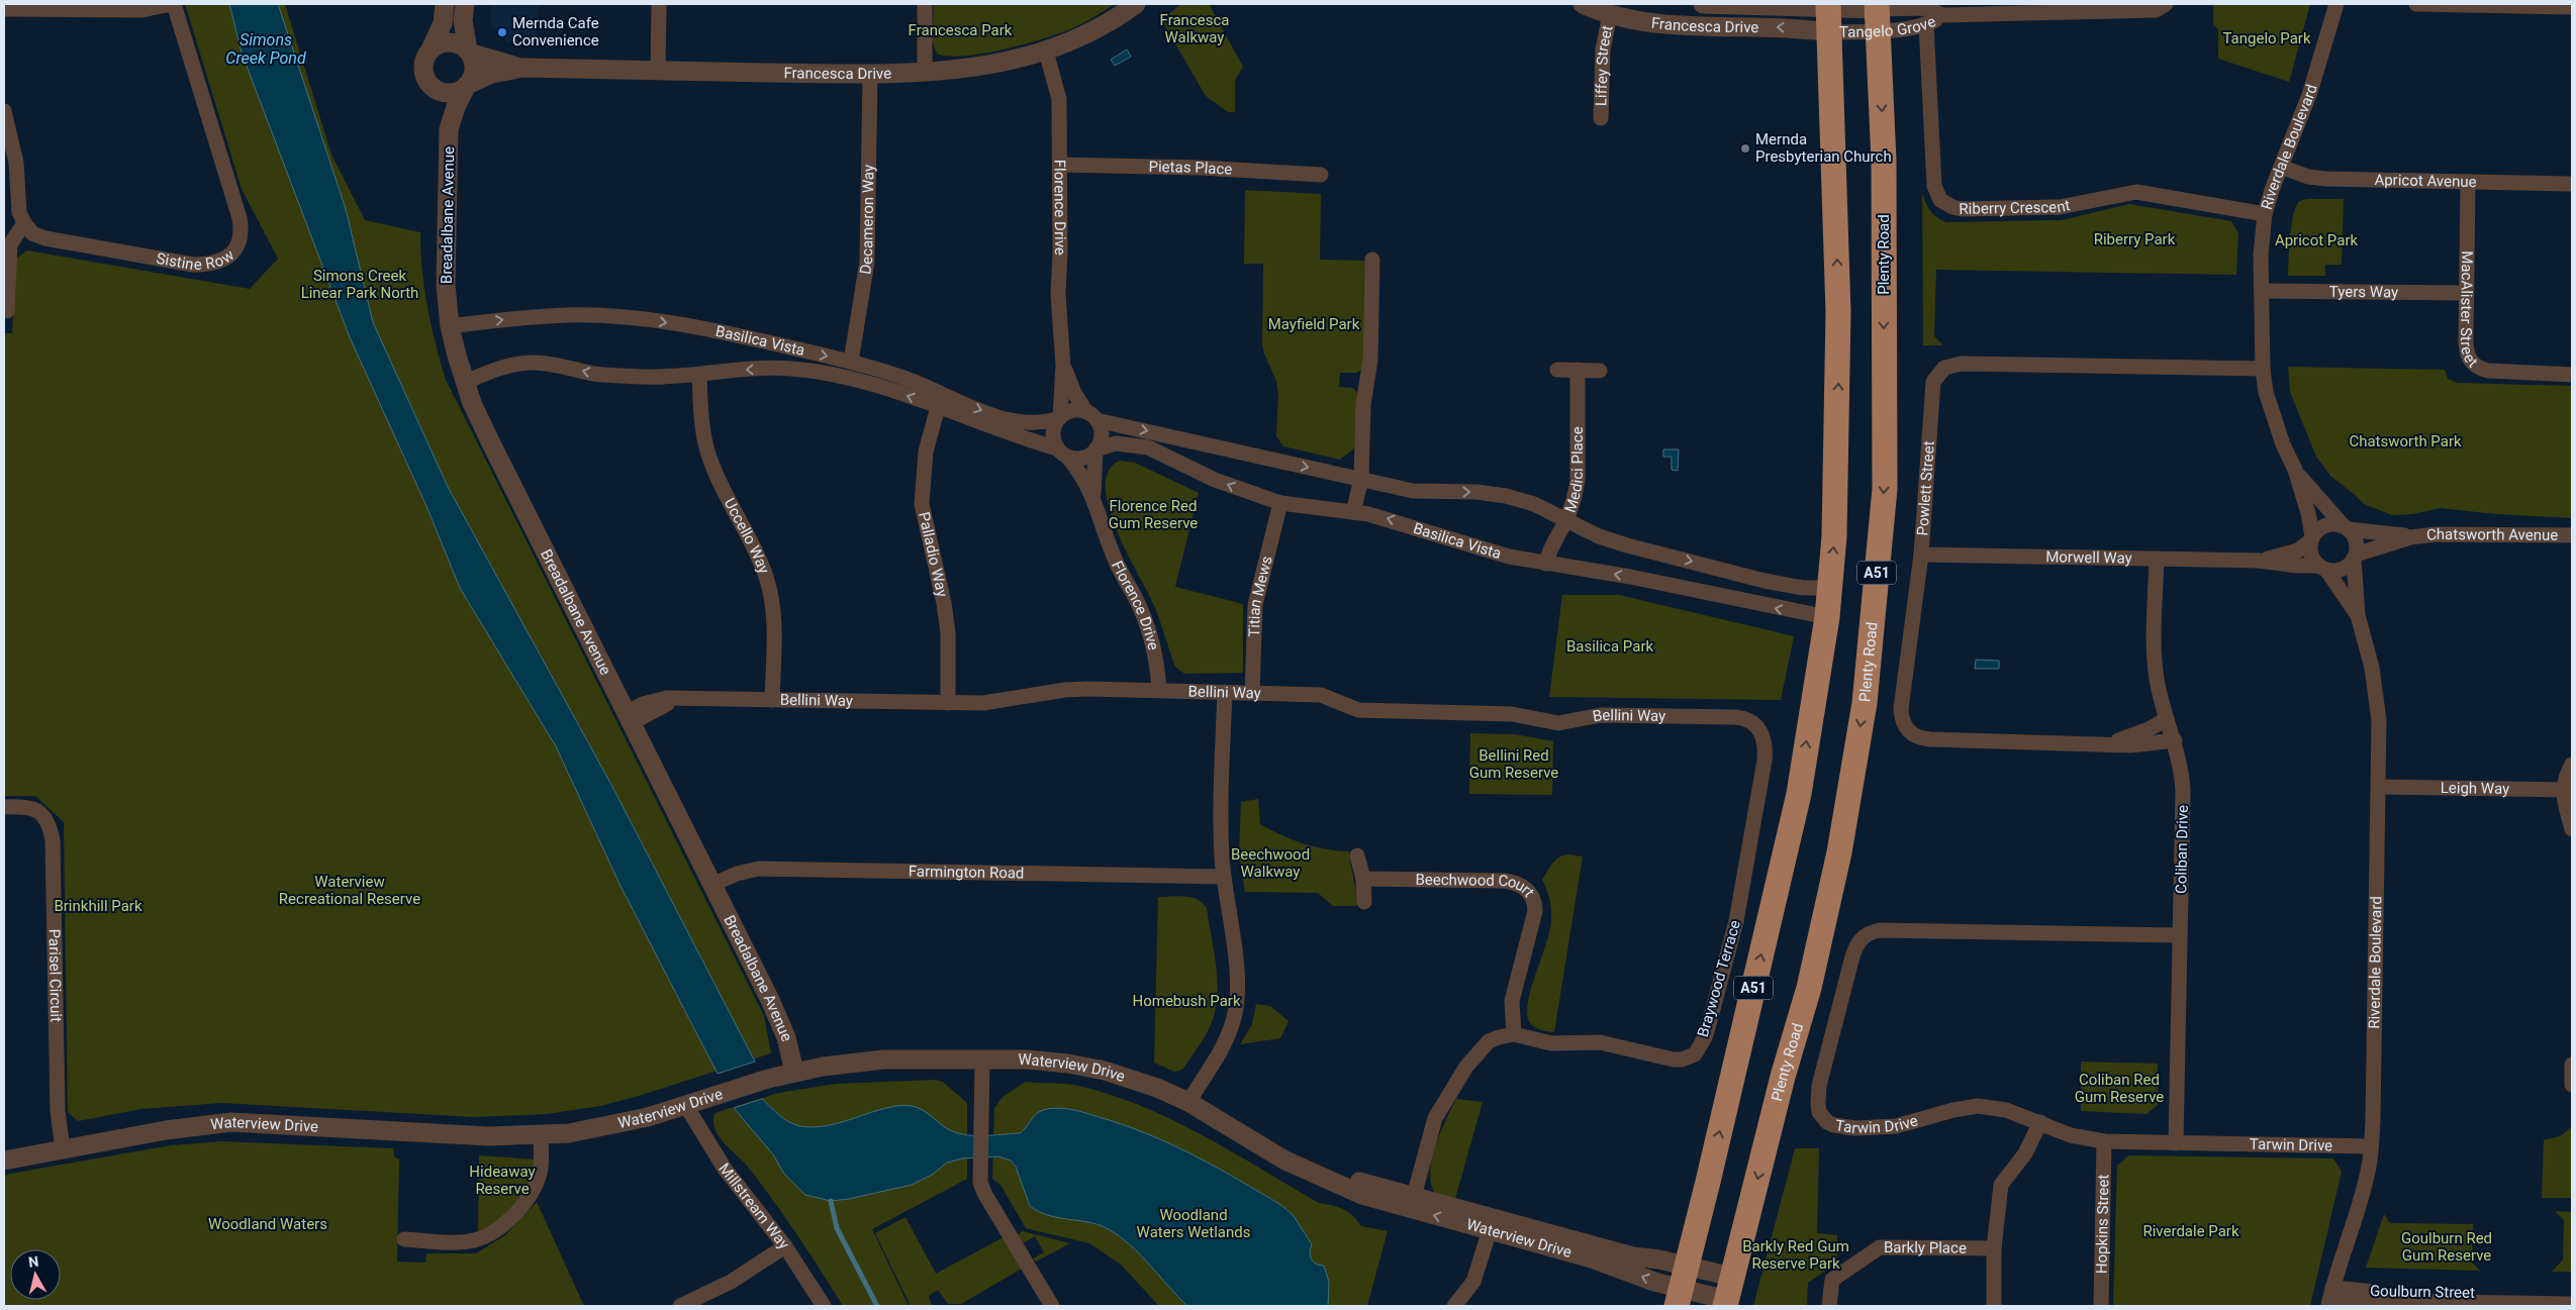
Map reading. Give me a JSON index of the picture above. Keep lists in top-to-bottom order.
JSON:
{
  "streets": {
    "highway": ["Plenty Road", "A51"],
    "street": [
      "Francesca Drive",
      "Tangelo Grove",
      "Liffey Street",
      "Riverdale Boulevard",
      "Pietas Place",
      "Apricot Avenue",
      "Riberry Crescent",
      "Florence Drive",
      "Breadalbane Avenue",
      "Decameron Way",
      "Sistine Row",
      "Tyers Way",
      "MacAlister Street",
      "Basilica Vista",
      "Medici Place",
      "Powlett Street",
      "Uccello Way",
      "Chatsworth Avenue",
      "Palladio Way",
      "Morwell Way",
      "Titian Mews",
      "Bellini Way",
      "Leigh Way",
      "Coliban Drive",
      "Farmington Road",
      "Beechwood Court",
      "Parisel Circuit",
      "Braywood Terrace",
      "Waterview Drive",
      "Tarwin Drive",
      "Millstream Way",
      "Hopkins Street",
      "Barkly Place",
      "Goulburn Street"
    ]
  },
  "crossings": [
    ["Francesca Drive", "Tangelo Grove"],
    ["Francesca Drive", "Liffey Street"],
    ["Francesca Drive", "Florence Drive"],
    ["Francesca Drive", "Breadalbane Avenue"],
    ["Francesca Drive", "Decameron Way"],
    ["Francesca Drive", "Plenty Road"],
    ["Francesca Drive", "A51"],
    ["Tangelo Grove", "Riberry Crescent"],
    ["Tangelo Grove", "Plenty Road"],
    ["Tangelo Grove", "A51"],
    ["Riverdale Boulevard", "Apricot Avenue"],
    ["Riverdale Boulevard", "Riberry Crescent"],
    ["Riverdale Boulevard", "Tyers Way"],
    ["Riverdale Boulevard", "Powlett Street"],
    ["Riverdale Boulevard", "Chatsworth Avenue"],
    ["Riverdale Boulevard", "Morwell Way"],
    ["Riverdale Boulevard", "Leigh Way"],
    ["Riverdale Boulevard", "Tarwin Drive"],
    ["Riverdale Boulevard", "Goulburn Street"],
    ["Pietas Place", "Florence Drive"],
    ["Apricot Avenue", "MacAlister Street"],
    ["Florence Drive", "Basilica Vista"],
    ["Florence Drive", "Bellini Way"],
    ["Breadalbane Avenue", "Basilica Vista"],
    ["Breadalbane Avenue", "Bellini Way"],
    ["Breadalbane Avenue", "Farmington Road"],
    ["Breadalbane Avenue", "Waterview Drive"],
    ["Decameron Way", "Basilica Vista"],
    ["Plenty Road", "Waterview Drive"],
    ["Tyers Way", "MacAlister Street"],
    ["Basilica Vista", "Medici Place"],
    ["Basilica Vista", "Uccello Way"],
    ["Basilica Vista", "Palladio Way"],
    ["Basilica Vista", "A51"],
    ["Basilica Vista", "Titian Mews"],
    ["Powlett Street", "Morwell Way"],
    ["Powlett Street", "Coliban Drive"],
    ["Uccello Way", "Bellini Way"],
    ["Chatsworth Avenue", "Morwell Way"],
    ["Palladio Way", "Bellini Way"],
    ["Morwell Way", "Coliban Drive"],
    ["A51", "Waterview Drive"],
    ["Titian Mews", "Bellini Way"],
    ["Bellini Way", "Braywood Terrace"],
    ["Coliban Drive", "Tarwin Drive"],
    ["Beechwood Court", "Braywood Terrace"],
    ["Parisel Circuit", "Waterview Drive"],
    ["Waterview Drive", "Millstream Way"],
    ["Tarwin Drive", "Hopkins Street"]
  ],
  "water": ["Simons Creek Pond"],
  "parks": [
    "Francesca Walkway",
    "Francesca Park",
    "Tangelo Park",
    "Riberry Park",
    "Apricot Park",
    "Simons Creek Linear Park North",
    "Mayfield Park",
    "Chatsworth Park",
    "Florence Red Gum Reserve",
    "Basilica Park",
    "Bellini Red Gum Reserve",
    "Beechwood Walkway",
    "Waterview Recreational Reserve",
    "Brinkhill Park",
    "Homebush Park",
    "Coliban Red Gum Reserve",
    "Hideaway Reserve",
    "Woodland Waters Wetlands",
    "Woodland Waters",
    "Riverdale Park",
    "Goulburn Red Gum Reserve",
    "Barkly Red Gum Reserve Park"
  ],
  "places": ["Mernda Cafe Convenience", "Mernda Presbyterian Church"],
  "north": "top"
}
